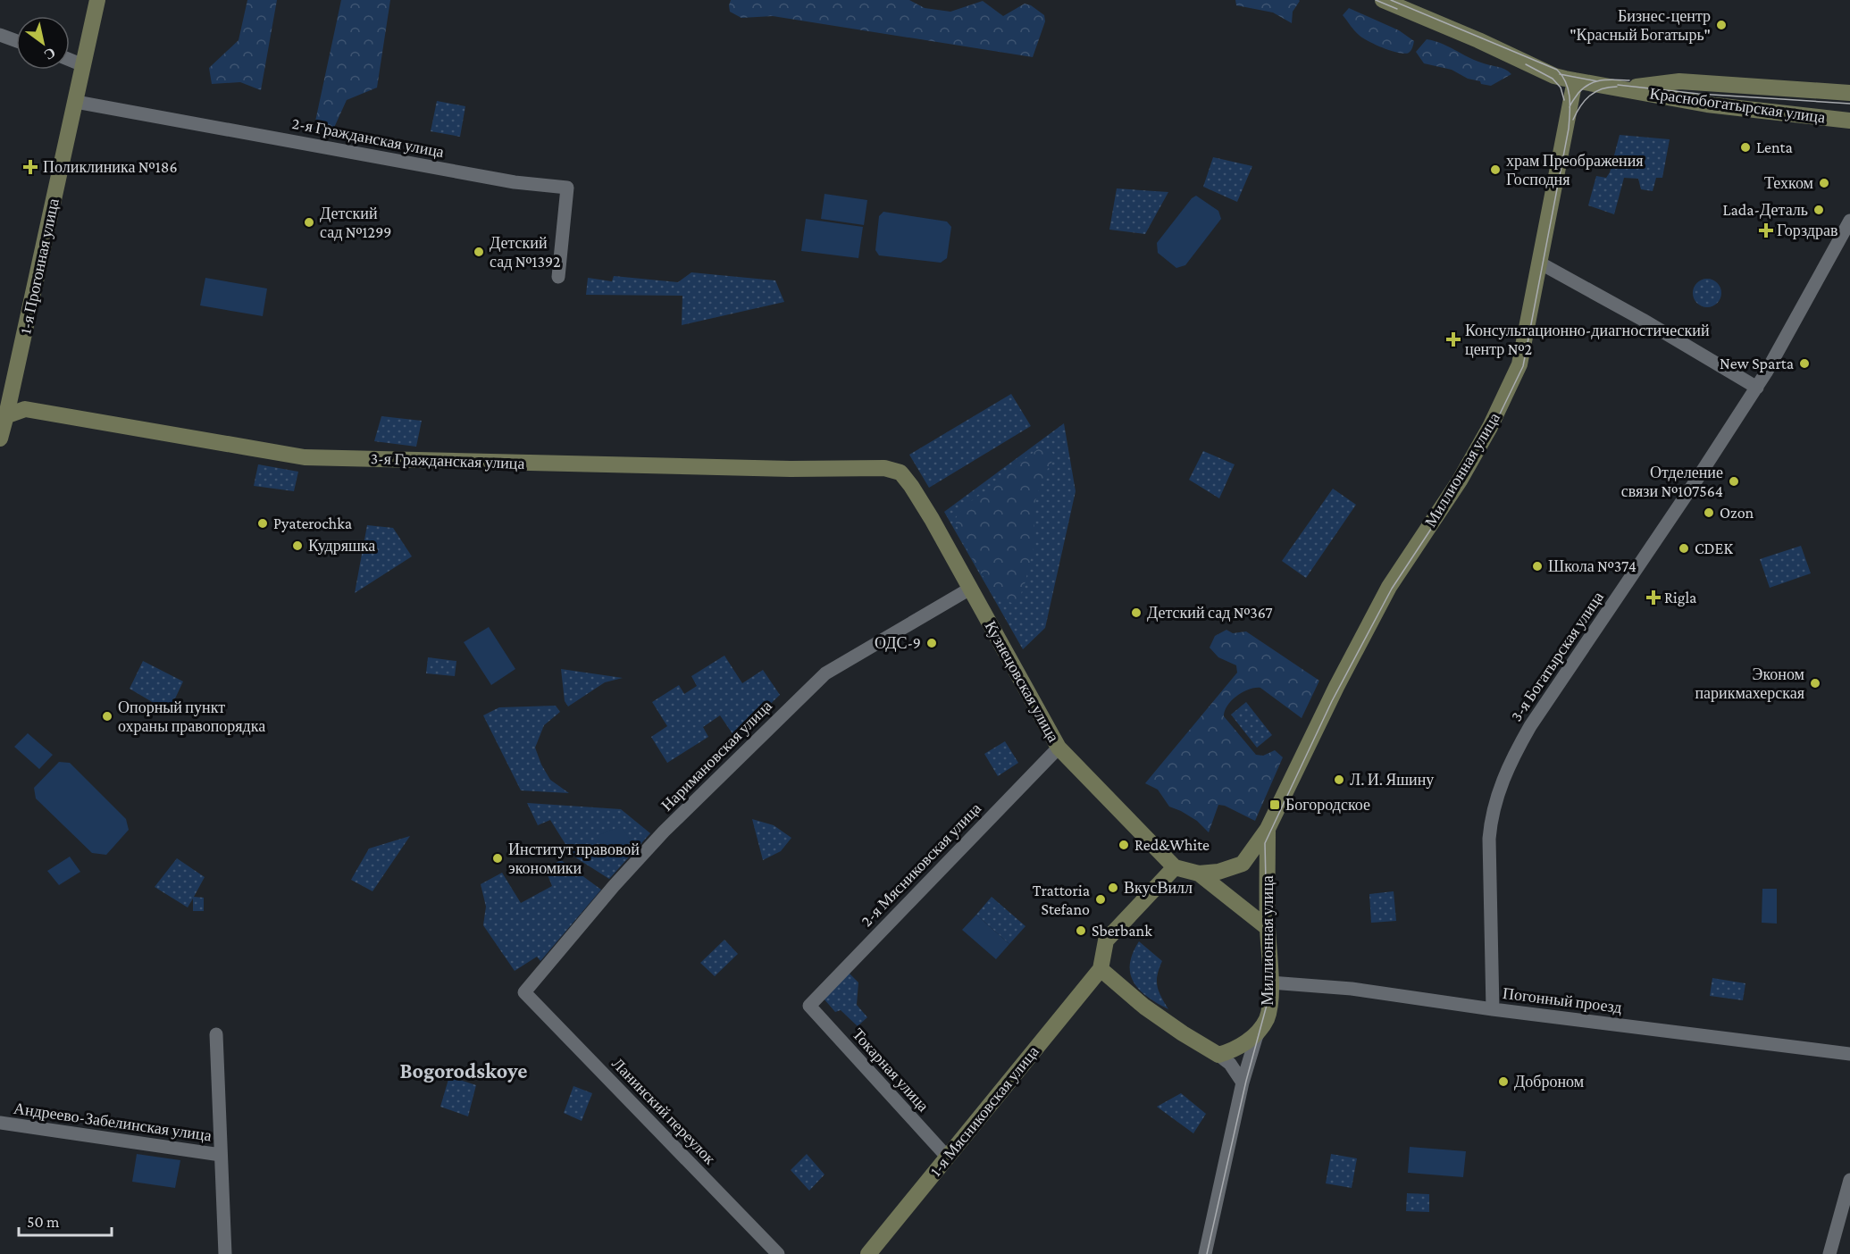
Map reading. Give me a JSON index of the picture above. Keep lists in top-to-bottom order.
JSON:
{
  "streets": {
    "street": [
      "Краснобогатырская улица",
      "2-я Гражданская улица",
      "1-я Прогонная улица",
      "3-я Гражданская улица",
      "Миллионная улица",
      "3-я Богатырская улица",
      "Кузнецовская улица",
      "Наримановская улица",
      "2-я Мясниковская улица",
      "Погонный проезд",
      "Токарная улица",
      "Ланинский переулок",
      "1-я Мясниковская улица",
      "Андреево-Забелинская улица"
    ]
  },
  "crossings": [
    ["Краснобогатырская улица", "Миллионная улица"],
    ["2-я Гражданская улица", "1-я Прогонная улица"],
    ["1-я Прогонная улица", "3-я Гражданская улица"],
    ["3-я Гражданская улица", "Кузнецовская улица"],
    ["Миллионная улица", "Кузнецовская улица"],
    ["Миллионная улица", "Погонный проезд"],
    ["Миллионная улица", "1-я Мясниковская улица"],
    ["3-я Богатырская улица", "Погонный проезд"],
    ["Кузнецовская улица", "Наримановская улица"],
    ["Кузнецовская улица", "2-я Мясниковская улица"],
    ["Кузнецовская улица", "Погонный проезд"],
    ["Кузнецовская улица", "1-я Мясниковская улица"],
    ["Наримановская улица", "Ланинский переулок"],
    ["2-я Мясниковская улица", "Токарная улица"],
    ["Погонный проезд", "1-я Мясниковская улица"],
    ["Токарная улица", "1-я Мясниковская улица"]
  ],
  "districts": ["Bogorodskoye"],
  "places": {
    "other": [
      "Бизнес-центр \"Красный Богатырь\"",
      "Lenta",
      "храм Преображения Господня",
      "Техком",
      "Lada-Деталь",
      "Детский сад №1299",
      "Детский сад №1392",
      "New Sparta",
      "Отделение связи №107564",
      "Ozon",
      "Pyaterochka",
      "Кудряшка",
      "CDEK",
      "Школа №374",
      "Детский сад №367",
      "ОДС-9",
      "Эконом парикмахерская",
      "Опорный пункт охраны правопорядка",
      "Л. И. Яшину",
      "Red&White",
      "Институт правовой экономики",
      "ВкусВилл",
      "Trattoria Stefano",
      "Sberbank",
      "Доброном"
    ],
    "health": [
      "Поликлиника №186",
      "Горздрав",
      "Консультационно-диагностический центр №2",
      "Rigla"
    ],
    "transit": ["Богородское"]
  },
  "scale_bar": "50 m",
  "north": "bottom right"
}
